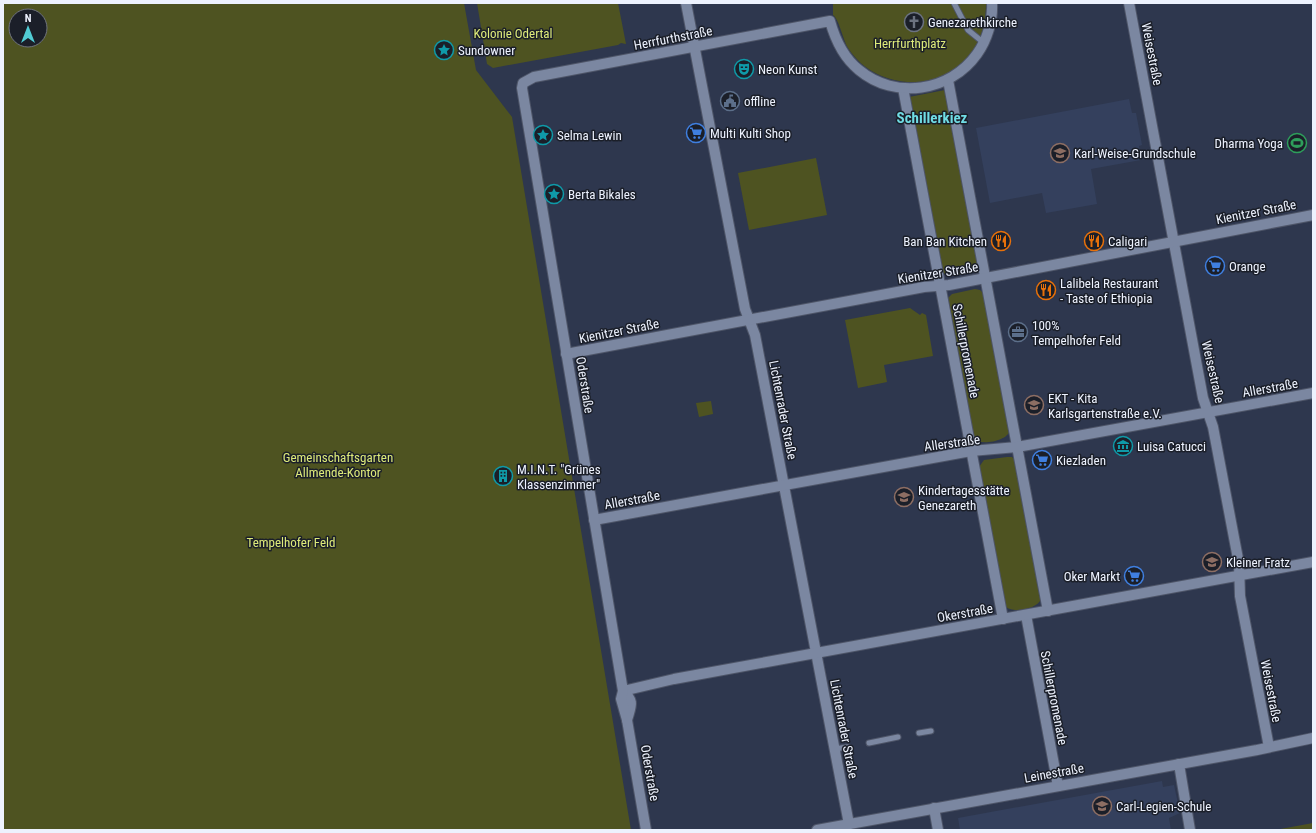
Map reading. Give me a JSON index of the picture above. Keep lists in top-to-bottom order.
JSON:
{
  "streets": {
    "street": [
      "Herrfurthstraße",
      "Weisestraße",
      "Kienitzer Straße",
      "Schillerpromenade",
      "Oderstraße",
      "Allerstraße",
      "Lichtenrader Straße",
      "Okerstraße",
      "Leinestraße"
    ]
  },
  "crossings": [
    ["Herrfurthstraße", "Schillerpromenade"],
    ["Herrfurthstraße", "Oderstraße"],
    ["Herrfurthstraße", "Lichtenrader Straße"],
    ["Weisestraße", "Kienitzer Straße"],
    ["Weisestraße", "Allerstraße"],
    ["Weisestraße", "Okerstraße"],
    ["Weisestraße", "Leinestraße"],
    ["Kienitzer Straße", "Schillerpromenade"],
    ["Kienitzer Straße", "Oderstraße"],
    ["Kienitzer Straße", "Lichtenrader Straße"],
    ["Schillerpromenade", "Allerstraße"],
    ["Schillerpromenade", "Okerstraße"],
    ["Schillerpromenade", "Leinestraße"],
    ["Oderstraße", "Allerstraße"],
    ["Oderstraße", "Okerstraße"],
    ["Allerstraße", "Lichtenrader Straße"],
    ["Lichtenrader Straße", "Okerstraße"],
    ["Lichtenrader Straße", "Leinestraße"]
  ],
  "districts": ["Schillerkiez"],
  "parks": [
    "Kolonie Odertal",
    "Herrfurthplatz",
    "Gemeinschaftsgarten Allmende-Kontor",
    "Tempelhofer Feld"
  ],
  "places": {
    "church": ["Genezarethkirche"],
    "place": ["Sundowner", "Selma Lewin", "Berta Bikales"],
    "theatre": ["Neon Kunst"],
    "public building": ["offline"],
    "supermarket": [
      "Multi Kulti Shop",
      "Orange",
      "Kiezladen",
      "Oker Markt"
    ],
    "sports": ["Dharma Yoga"],
    "school or university": [
      "Karl-Weise-Grundschule",
      "EKT - Kita Karlsgartenstraße e.V.",
      "Kindertagesstätte Genezareth",
      "Kleiner Fratz",
      "Carl-Legien-Schule"
    ],
    "restaurant": ["Ban Ban Kitchen", "Caligari", "Lalibela Restaurant - Taste of Ethiopia"],
    "office": ["100% Tempelhofer Feld"],
    "museum": ["Luisa Catucci"],
    "building": ["M.I.N.T. \"Grünes Klassenzimmer\""]
  },
  "north": "top"
}
